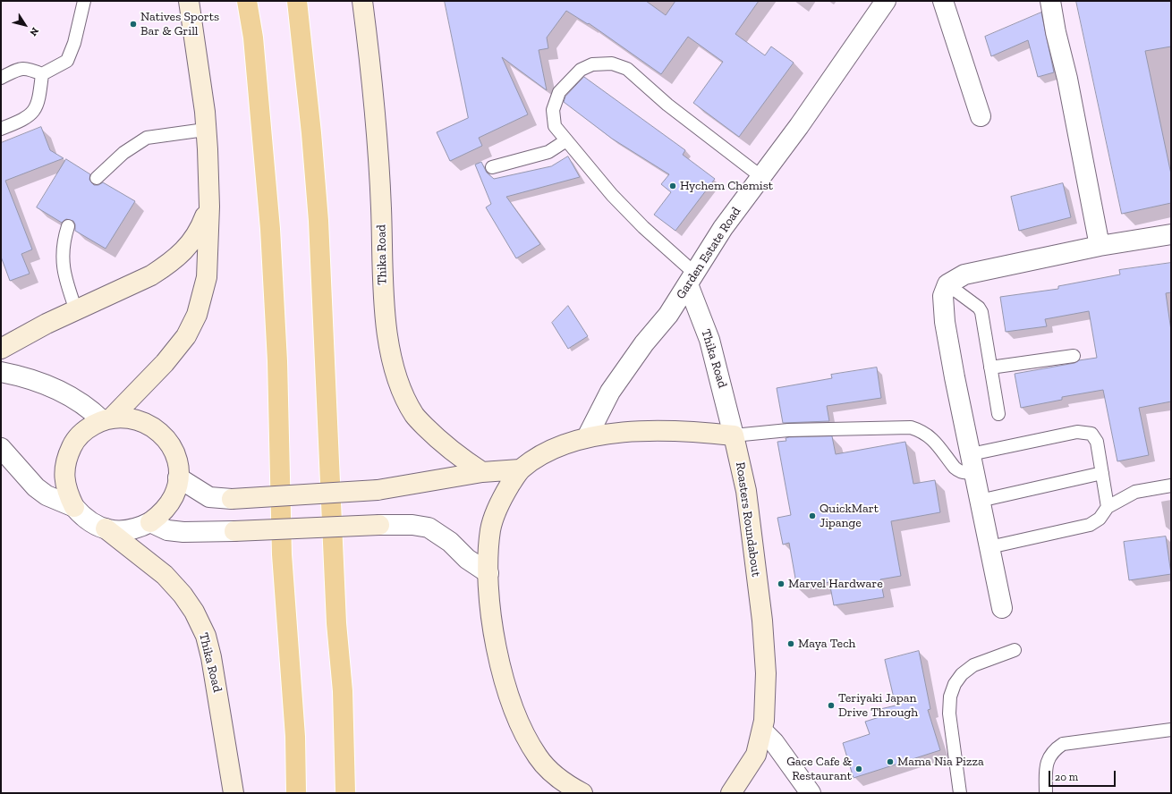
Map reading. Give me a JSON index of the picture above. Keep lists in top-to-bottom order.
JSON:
{
  "streets": {
    "main road": ["Thika Road", "Roasters Roundabout"],
    "street": ["Garden Estate Road"]
  },
  "crossings": [
    ["Garden Estate Road", "Thika Road"],
    ["Thika Road", "Roasters Roundabout"]
  ],
  "places": [
    "Natives Sports Bar & Grill",
    "Hychem Chemist",
    "QuickMart Jipange",
    "Marvel Hardware",
    "Maya Tech",
    "Teriyaki Japan Drive Through",
    "Mama Nia Pizza",
    "Gace Cafe & Restaurant"
  ],
  "scale_bar": "20 m",
  "north": "bottom right"
}
